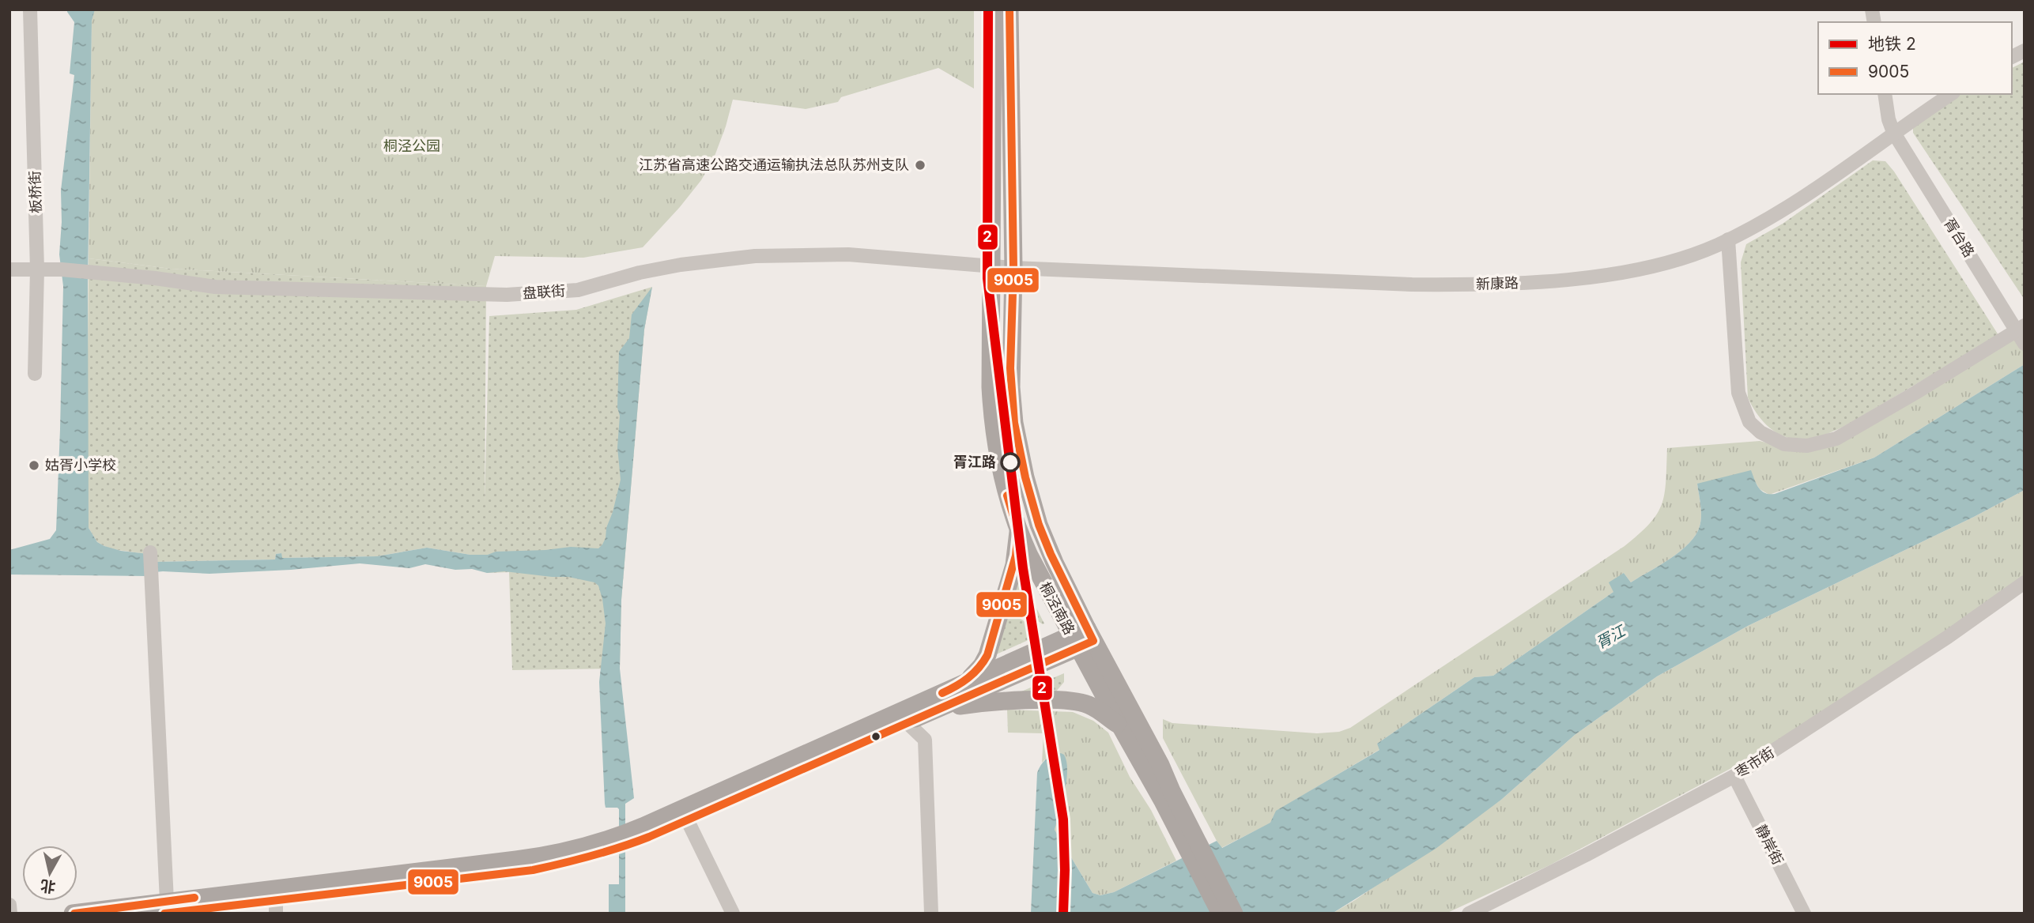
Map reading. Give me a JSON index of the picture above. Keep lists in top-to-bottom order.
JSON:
{
  "streets": {
    "main road": ["桐泾南路"],
    "street": [
      "板桥街",
      "胥台路",
      "新康路",
      "盘联街",
      "枣市街",
      "静岸街"
    ]
  },
  "crossings": [
    ["板桥街", "盘联街"],
    ["胥台路", "新康路"],
    ["新康路", "盘联街"],
    ["新康路", "桐泾南路"],
    ["盘联街", "桐泾南路"],
    ["枣市街", "静岸街"]
  ],
  "water": ["胥江"],
  "parks": ["桐泾公园"],
  "places": ["江苏省高速公路交通运输执法总队苏州支队", "胥江路", "姑胥小学校"],
  "lines": ["metro line 2", "transit line 9005"],
  "legend": ["地铁 2", "9005"],
  "north": "bottom"
}
